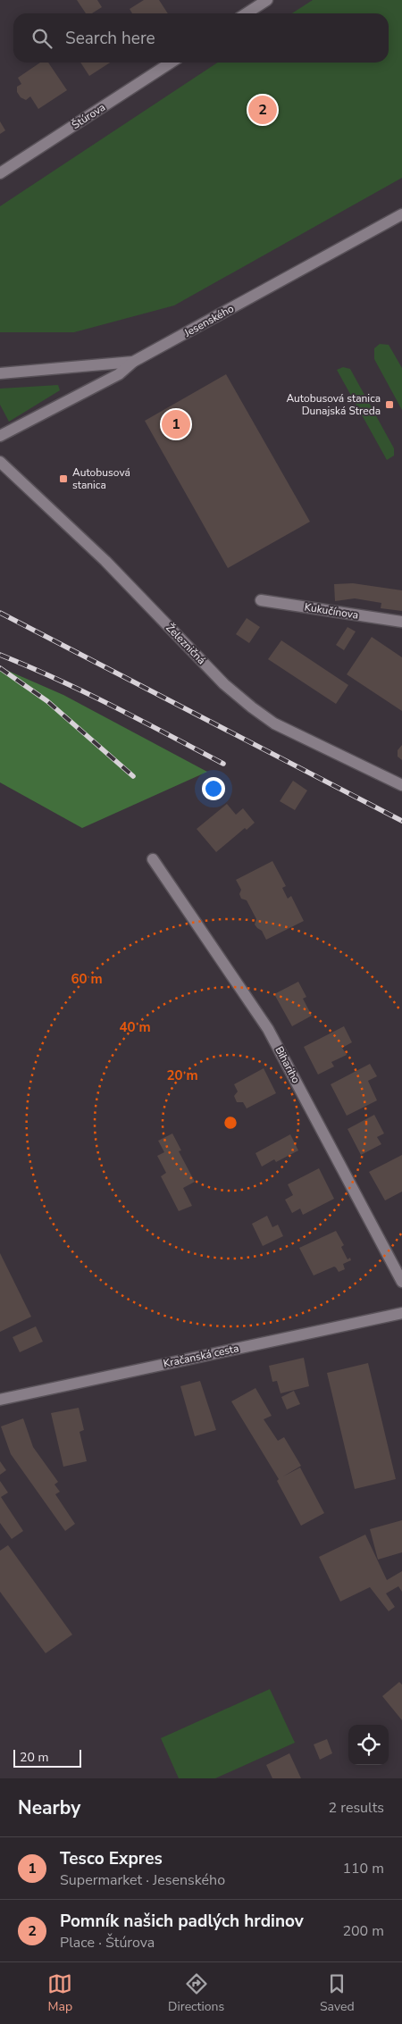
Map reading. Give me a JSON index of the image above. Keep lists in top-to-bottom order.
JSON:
{
  "streets": {
    "street": [
      "Štúrova",
      "Jesenského",
      "Kukučínova",
      "Železničná",
      "Bihariho",
      "Kračanská cesta"
    ]
  },
  "places": {
    "transit": ["Autobusová stanica Dunajská Streda", "Autobusová stanica"]
  },
  "scale_bar": "20 m",
  "page": {
    "search": "Search here",
    "pins": ["2", "1"],
    "scale": "20 m",
    "heading": ["Nearby", "2 results"],
    "list": [
      {
        "mark": "1",
        "name": "Tesco Expres",
        "note": "Supermarket · Jesenského",
        "value": "110 m"
      },
      {
        "mark": "2",
        "name": "Pomník našich padlých hrdinov",
        "note": "Place · Štúrova",
        "value": "200 m"
      }
    ],
    "nav": ["Map", "Directions", "Saved"]
  },
  "rings": ["60 m", "40 m", "20 m"]
}
